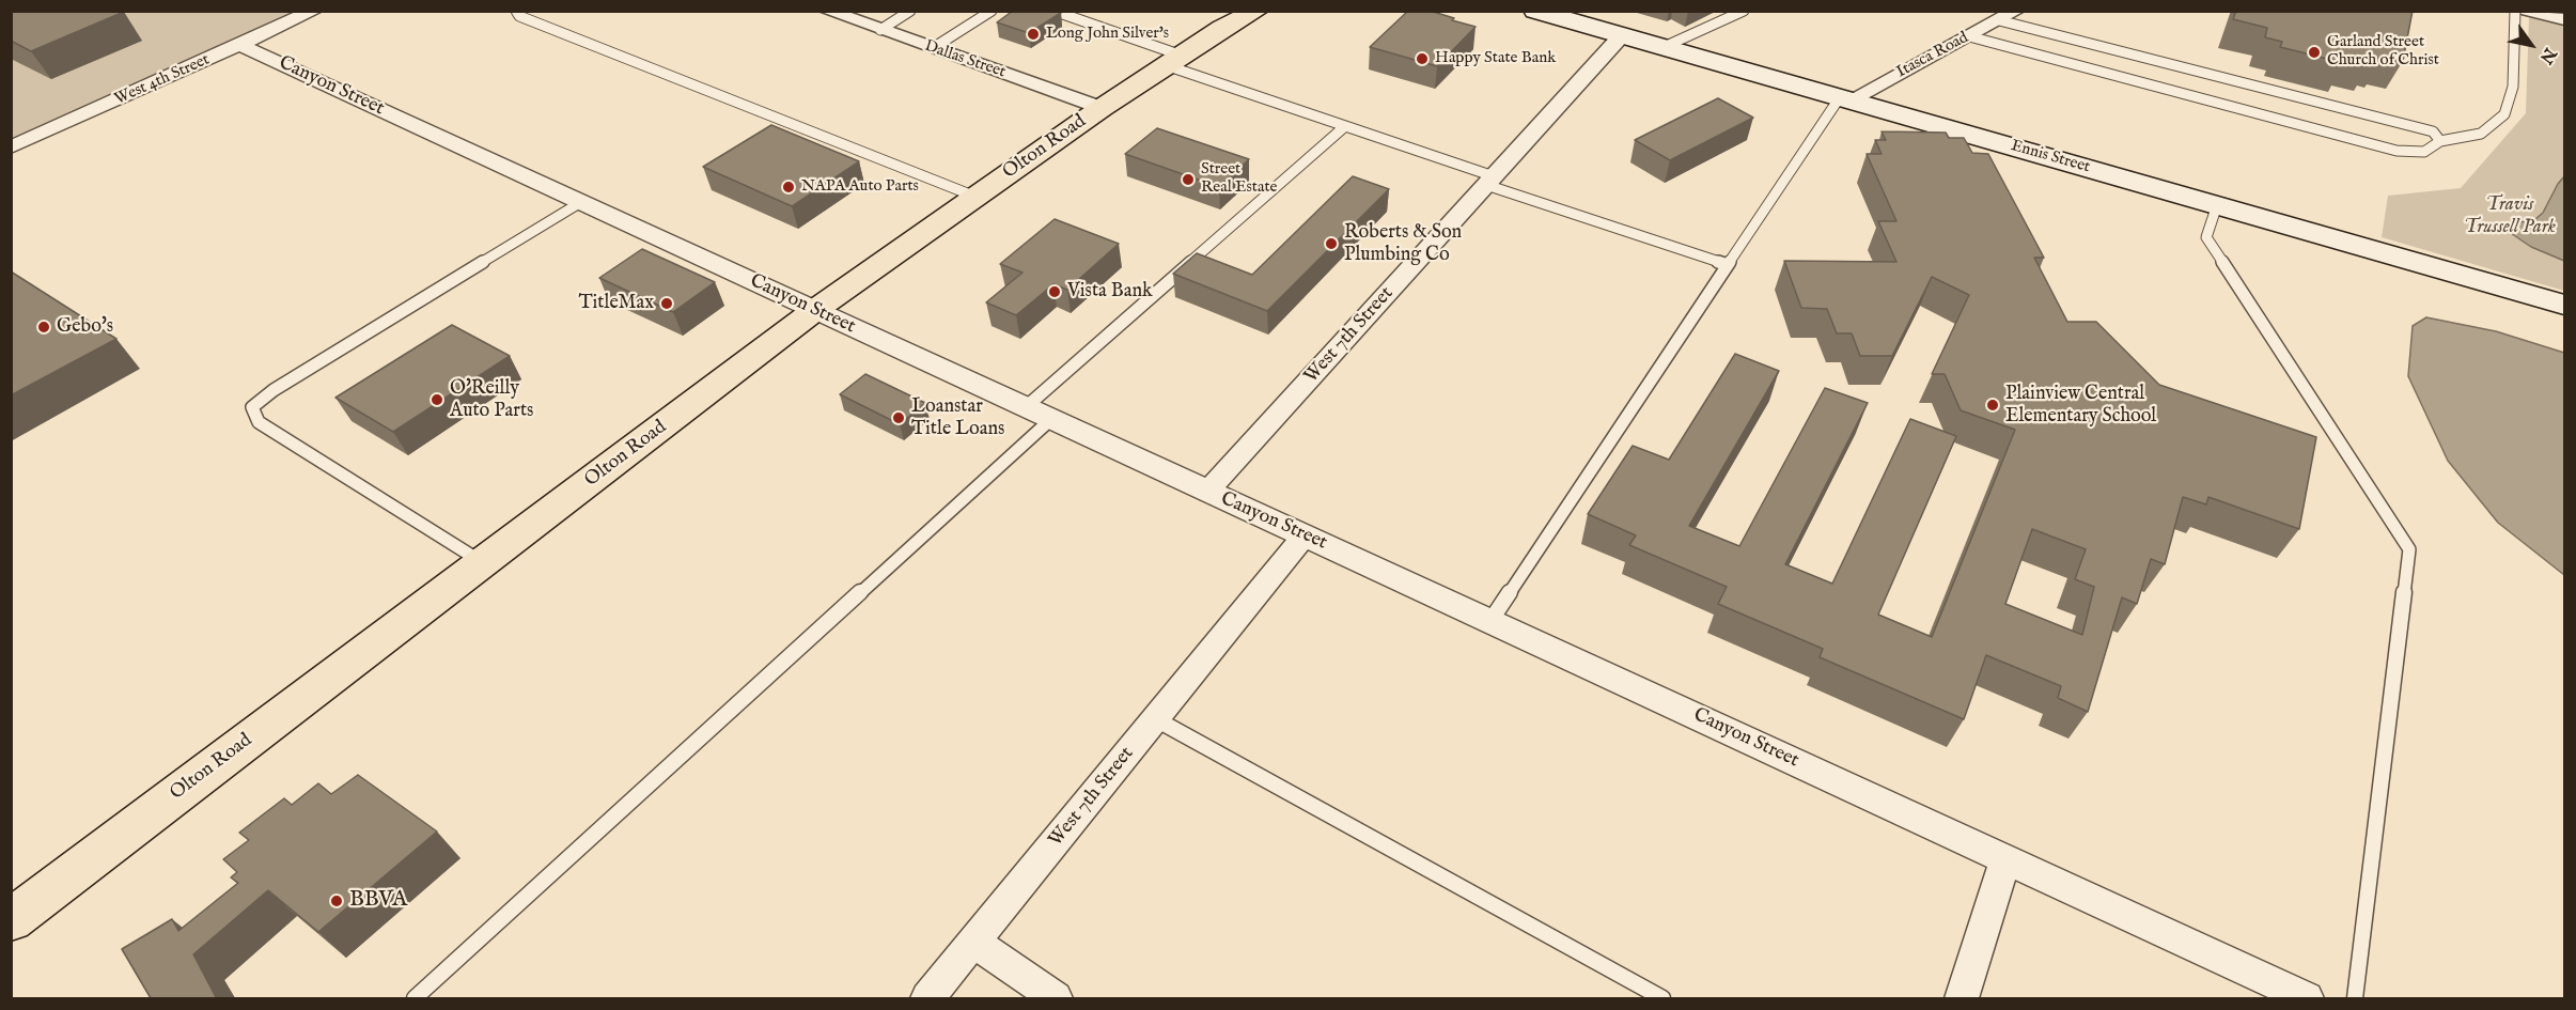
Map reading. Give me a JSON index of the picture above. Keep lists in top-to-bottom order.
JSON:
{
  "streets": {
    "main road": ["Olton Road", "Ennis Street"],
    "street": [
      "Itasca Road",
      "Dallas Street",
      "West 4th Street",
      "Canyon Street",
      "West 7th Street"
    ]
  },
  "crossings": [
    ["Itasca Road", "Ennis Street"],
    ["Dallas Street", "Olton Road"],
    ["West 4th Street", "Canyon Street"],
    ["Canyon Street", "Olton Road"],
    ["Canyon Street", "West 7th Street"],
    ["Ennis Street", "West 7th Street"]
  ],
  "parks": ["Travis Trussell Park"],
  "places": [
    "Long John Silver's",
    "Garland Street Church of Christ",
    "Happy State Bank",
    "Street Real Estate",
    "NAPA Auto Parts",
    "Roberts & Son Plumbing Co",
    "Vista Bank",
    "TitleMax",
    "Gebo's",
    "O'Reilly Auto Parts",
    "Plainview Central Elementary School",
    "Loanstar Title Loans",
    "BBVA"
  ],
  "north": "bottom right"
}
